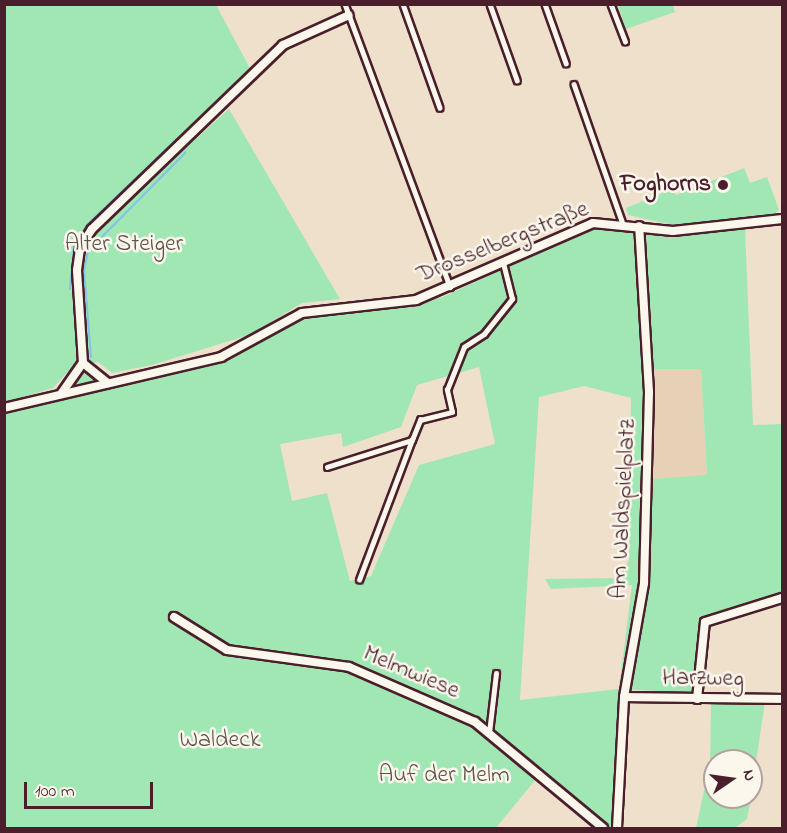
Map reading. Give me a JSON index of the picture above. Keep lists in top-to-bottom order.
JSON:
{
  "streets": {
    "street": [
      "Drosselbergstraße",
      "Am Waldspielplatz",
      "Melmwiese",
      "Harzweg"
    ]
  },
  "crossings": [
    ["Drosselbergstraße", "Am Waldspielplatz"],
    ["Am Waldspielplatz", "Harzweg"]
  ],
  "parks": ["Alter Steiger", "Waldeck", "Auf der Melm"],
  "places": ["Foghorns"],
  "scale_bar": "100 m",
  "north": "right"
}
